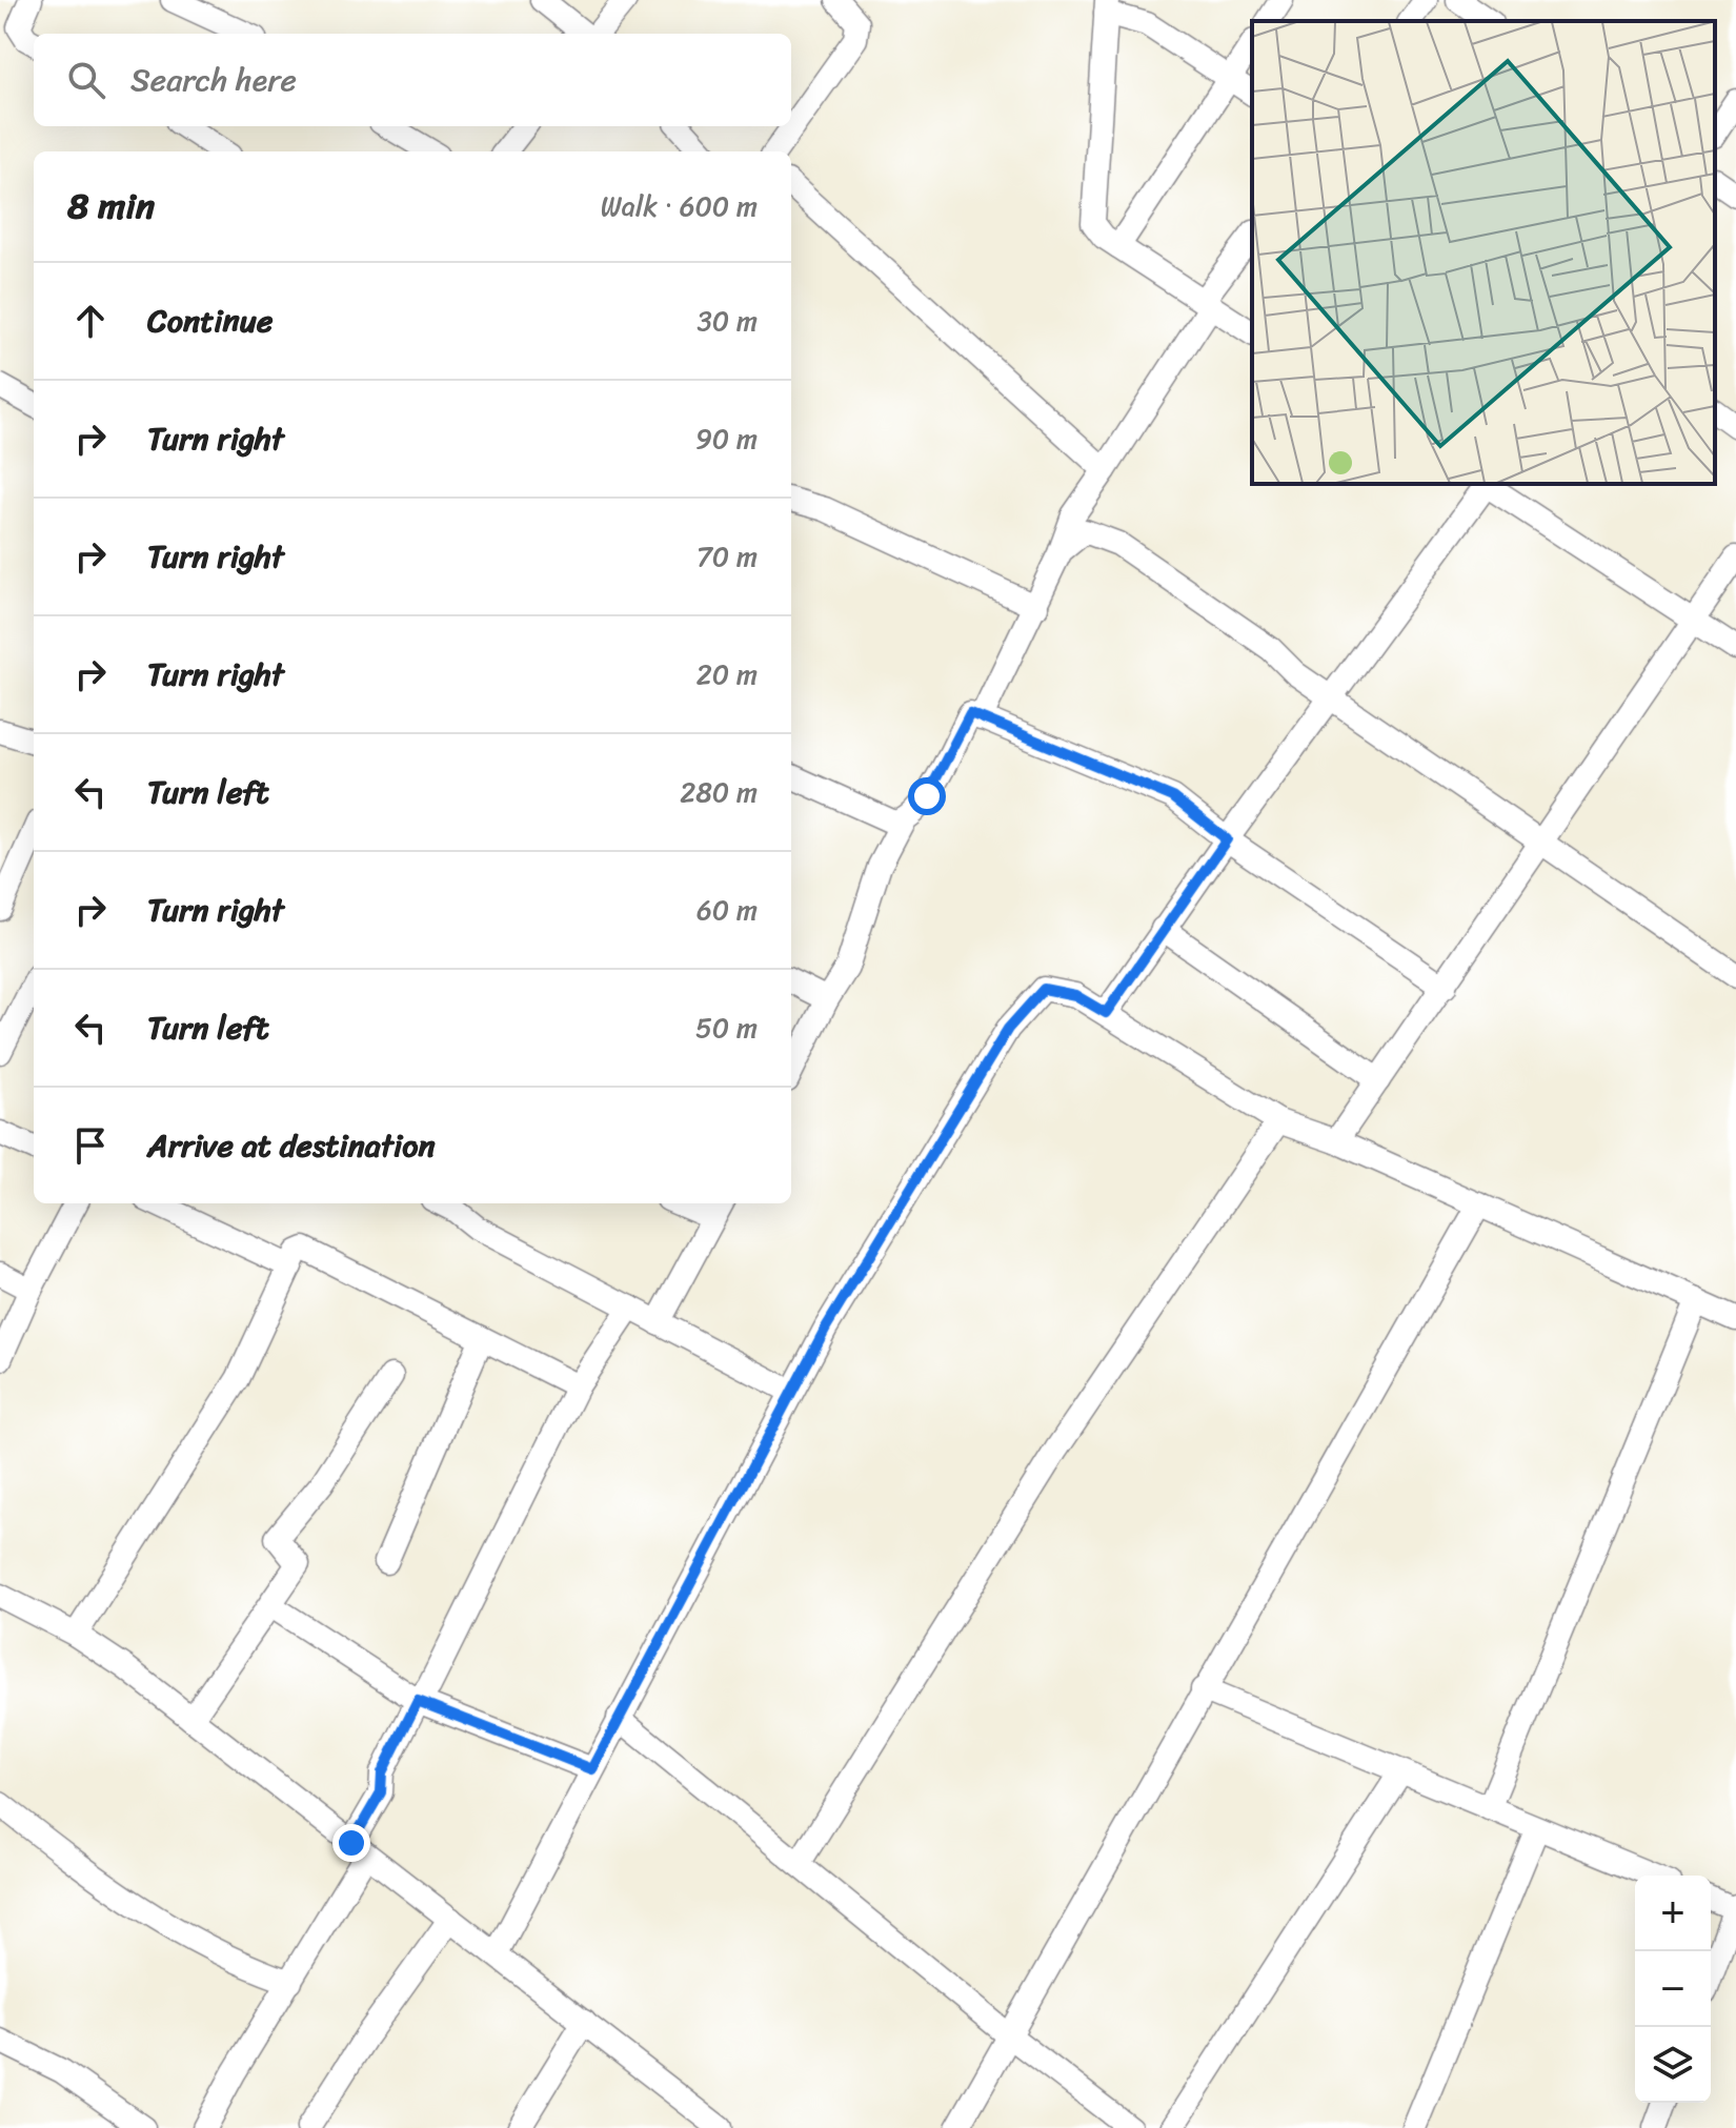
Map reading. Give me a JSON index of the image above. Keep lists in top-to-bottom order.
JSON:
{
  "page": {
    "search": "Search here",
    "heading": ["8 min", "Walk · 600 m"],
    "list": [
      ["Continue", "30 m"],
      ["Turn right", "90 m"],
      ["Turn right", "70 m"],
      ["Turn right", "20 m"],
      ["Turn left", "280 m"],
      ["Turn right", "60 m"],
      ["Turn left", "50 m"],
      "Arrive at destination"
    ],
    "map_buttons": ["+", "−"]
  }
}
